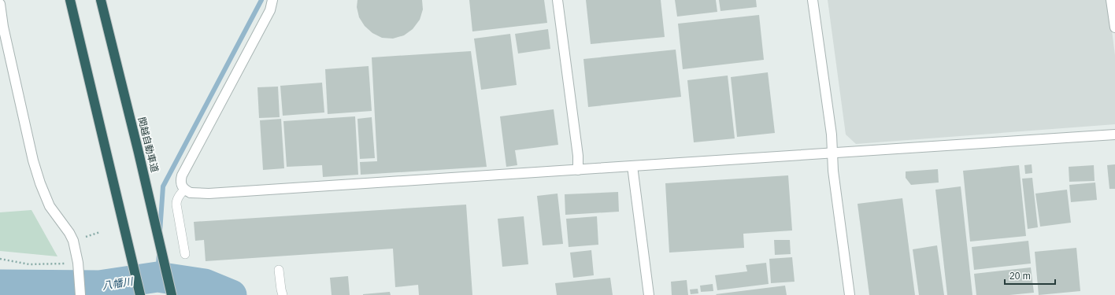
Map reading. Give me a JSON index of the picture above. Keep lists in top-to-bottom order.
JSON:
{
  "streets": {
    "highway": ["関越自動車道"]
  },
  "water": ["八幡川"],
  "scale_bar": "20 m"
}
